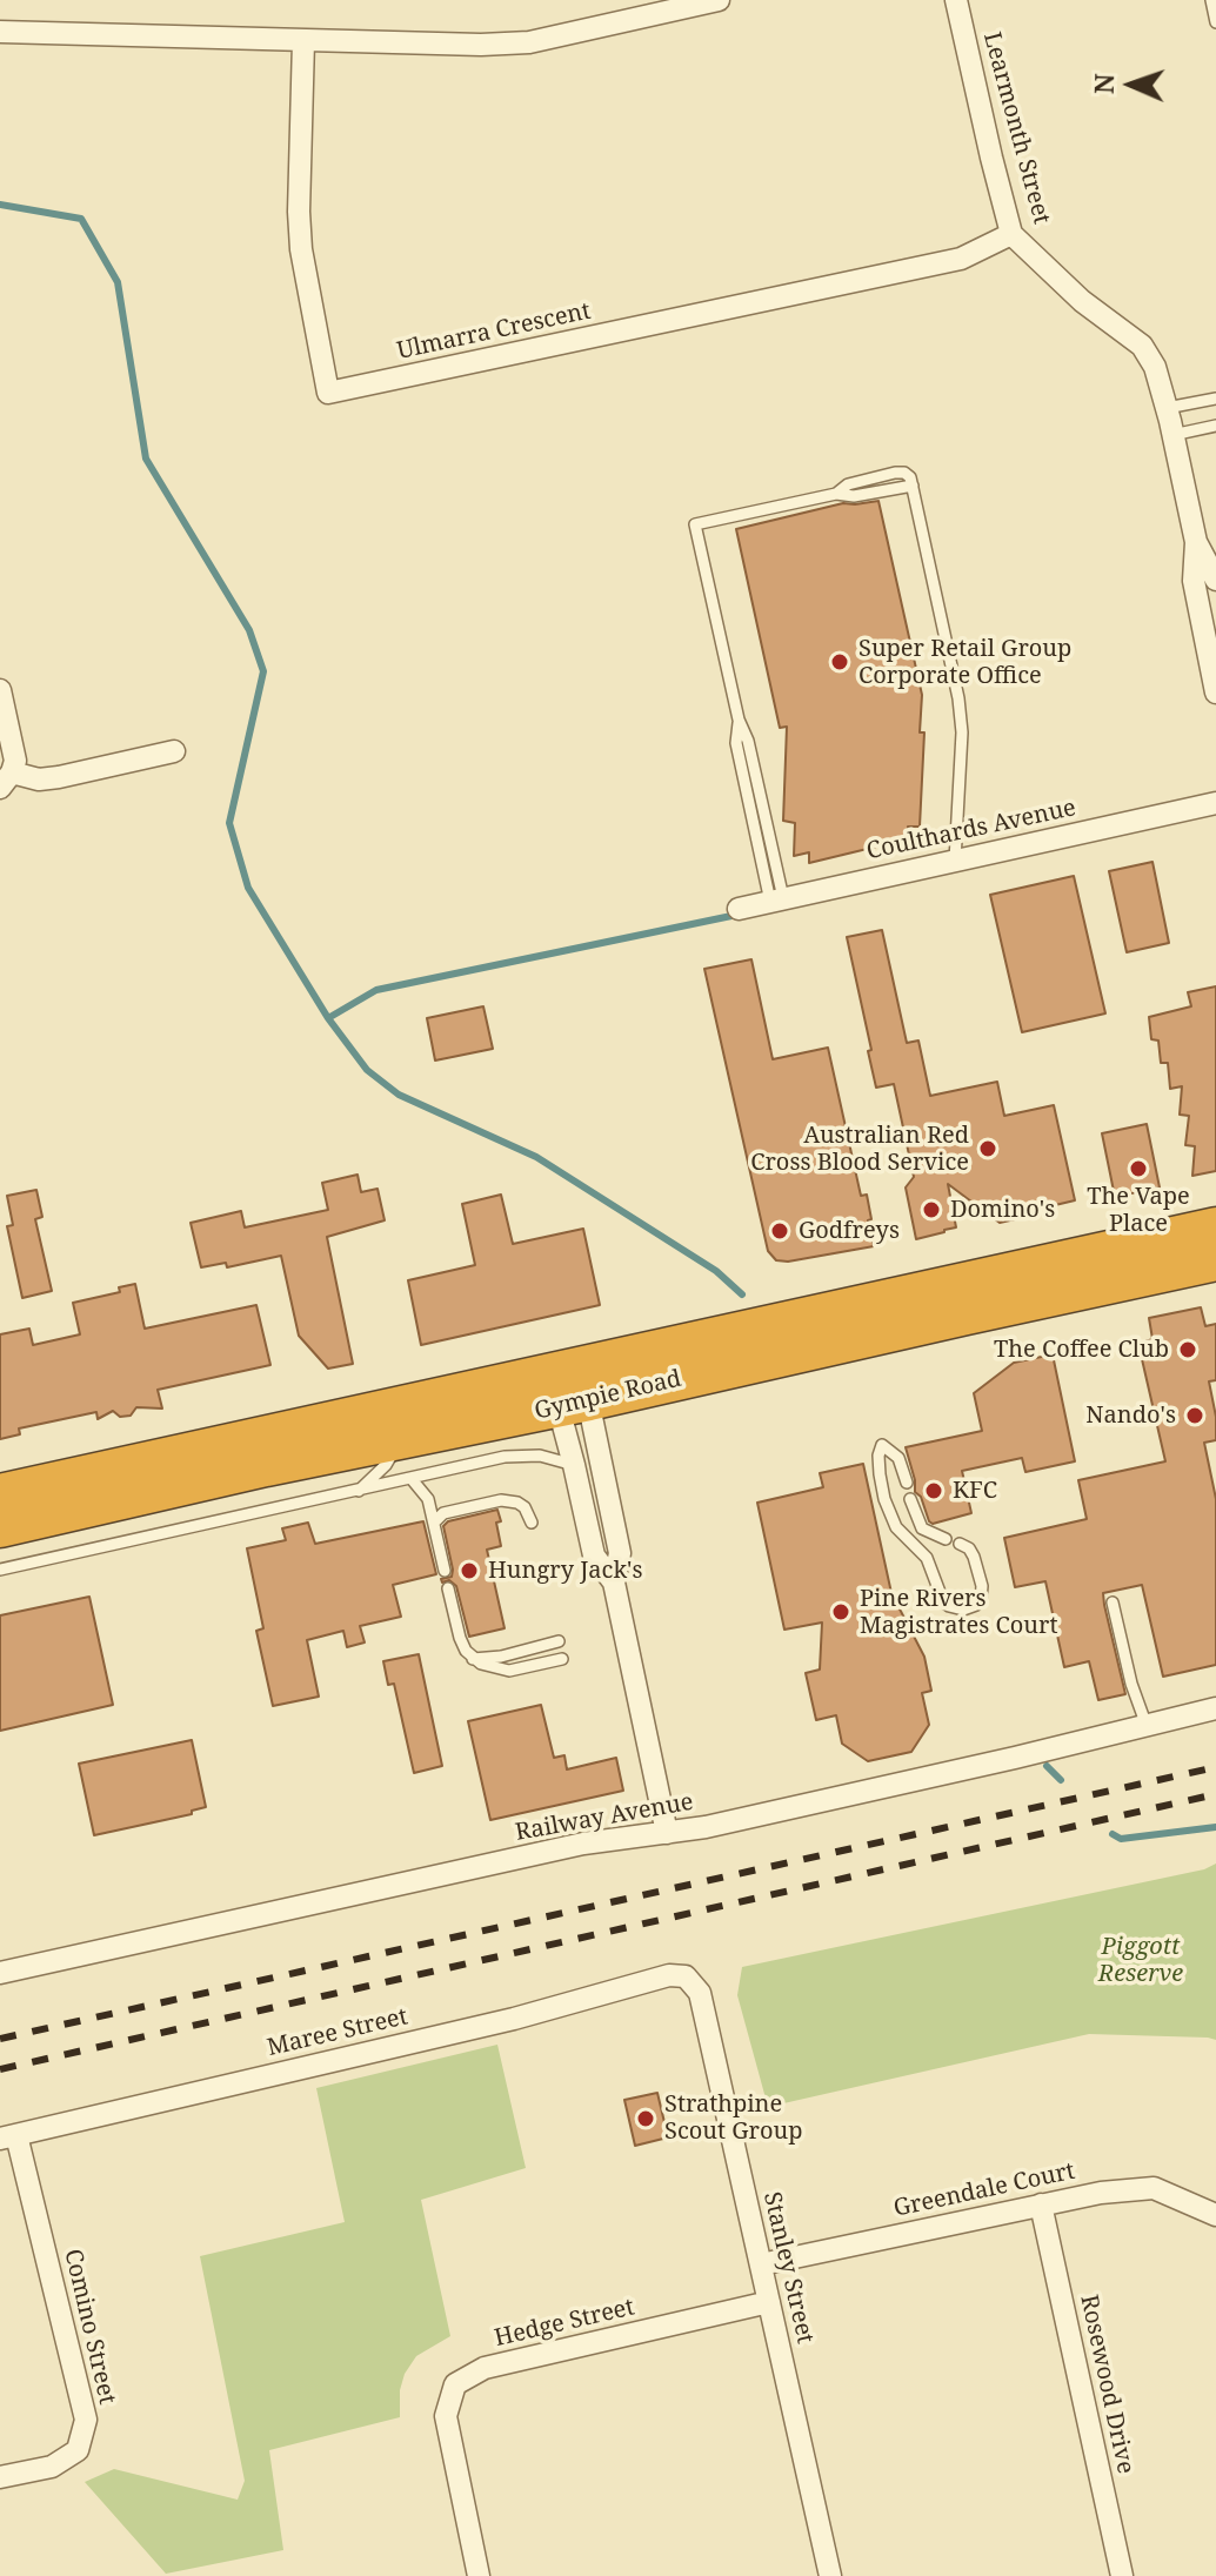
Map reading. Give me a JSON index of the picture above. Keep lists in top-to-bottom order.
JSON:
{
  "streets": {
    "highway": ["Gympie Road"],
    "street": [
      "Learmonth Street",
      "Ulmarra Crescent",
      "Coulthards Avenue",
      "Railway Avenue",
      "Maree Street",
      "Greendale Court",
      "Stanley Street",
      "Hedge Street",
      "Comino Street",
      "Rosewood Drive"
    ]
  },
  "crossings": [
    ["Learmonth Street", "Ulmarra Crescent"],
    ["Maree Street", "Stanley Street"],
    ["Maree Street", "Comino Street"],
    ["Greendale Court", "Stanley Street"],
    ["Greendale Court", "Rosewood Drive"],
    ["Stanley Street", "Hedge Street"]
  ],
  "parks": ["Piggott Reserve"],
  "places": [
    "Super Retail Group Corporate Office",
    "Australian Red Cross Blood Service",
    "The Vape Place",
    "Domino's",
    "Godfreys",
    "The Coffee Club",
    "Nando's",
    "KFC",
    "Hungry Jack's",
    "Pine Rivers Magistrates Court",
    "Strathpine Scout Group"
  ],
  "north": "left"
}
